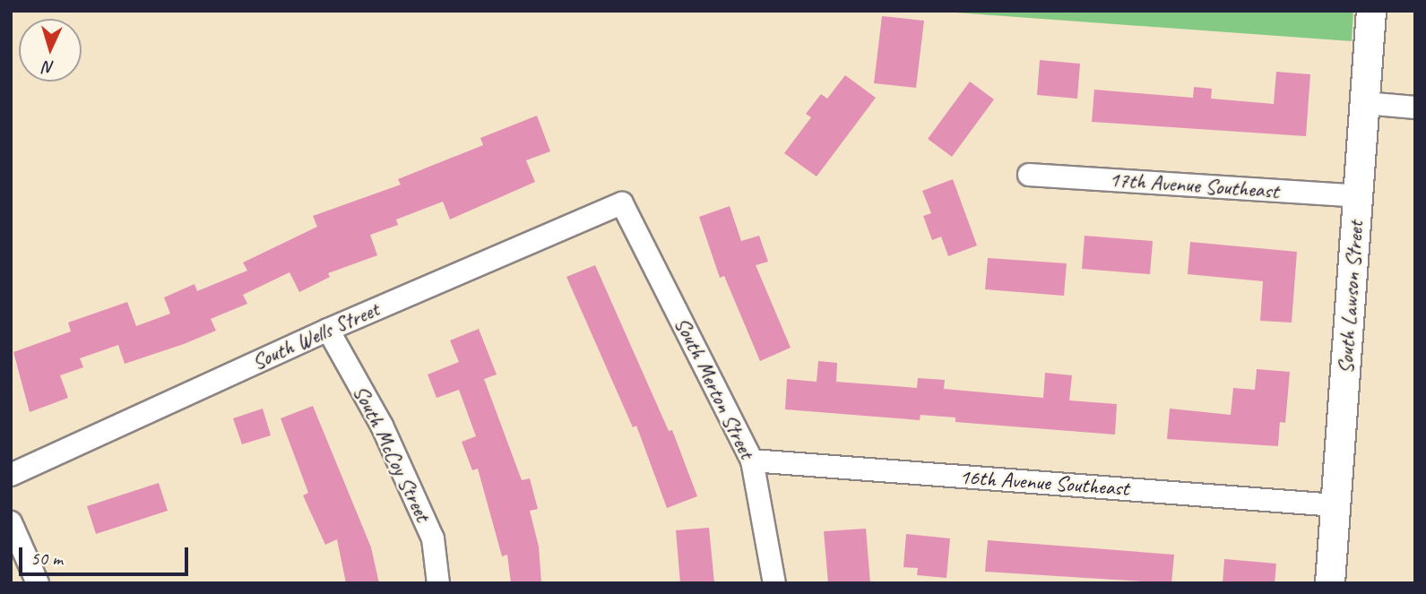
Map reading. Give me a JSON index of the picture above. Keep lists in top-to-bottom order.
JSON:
{
  "streets": {
    "street": [
      "17th Avenue Southeast",
      "South Lawson Street",
      "South Wells Street",
      "South Merton Street",
      "South McCoy Street",
      "16th Avenue Southeast"
    ]
  },
  "crossings": [
    ["17th Avenue Southeast", "South Lawson Street"],
    ["South Lawson Street", "16th Avenue Southeast"],
    ["South Wells Street", "South Merton Street"],
    ["South Wells Street", "South McCoy Street"],
    ["South Merton Street", "16th Avenue Southeast"]
  ],
  "scale_bar": "50 m",
  "north": "bottom"
}
